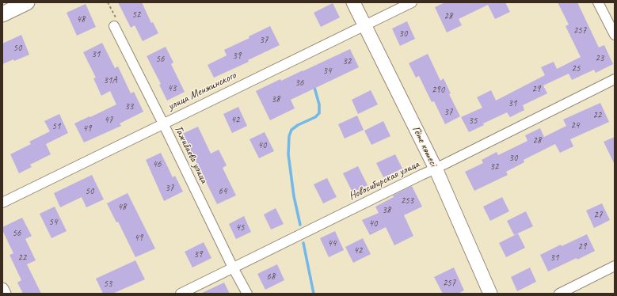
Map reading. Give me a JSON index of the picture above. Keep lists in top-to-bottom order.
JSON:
{
  "streets": {
    "main road": ["Гёте көшесі"],
    "street": ["улица Менжинского", "Тажибаева улица", "Новосибирская улица"]
  },
  "crossings": [
    ["улица Менжинского", "Гёте көшесі"],
    ["улица Менжинского", "Тажибаева улица"],
    ["Гёте көшесі", "Новосибирская улица"],
    ["Тажибаева улица", "Новосибирская улица"]
  ],
  "house_numbers": [
    "52",
    "28",
    "48",
    "257",
    "30",
    "37",
    "50",
    "31",
    "39",
    "23",
    "56",
    "32",
    "25",
    "34",
    "31А",
    "36",
    "43",
    "29",
    "290",
    "38",
    "31",
    "33",
    "37",
    "22",
    "47",
    "42",
    "35",
    "24",
    "51",
    "49",
    "28",
    "40",
    "30",
    "46",
    "32",
    "37",
    "50",
    "64",
    "253",
    "48",
    "38",
    "27",
    "54",
    "40",
    "45",
    "56",
    "49",
    "44",
    "29",
    "42",
    "39",
    "22",
    "31",
    "68",
    "257",
    "53"
  ]
}
